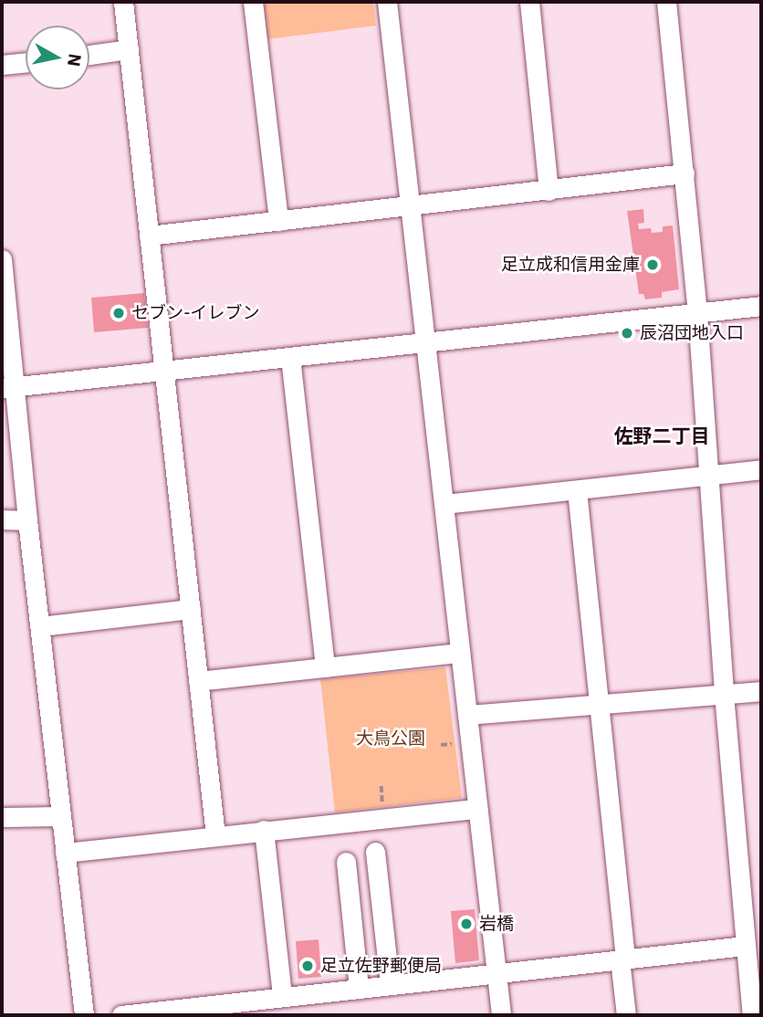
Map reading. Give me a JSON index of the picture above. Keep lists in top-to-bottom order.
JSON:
{
  "districts": ["佐野二丁目"],
  "parks": ["大鳥公園"],
  "places": [
    "足立成和信用金庫",
    "セブン-イレブン",
    "辰沼団地入口",
    "岩橋",
    "足立佐野郵便局"
  ],
  "north": "right"
}
